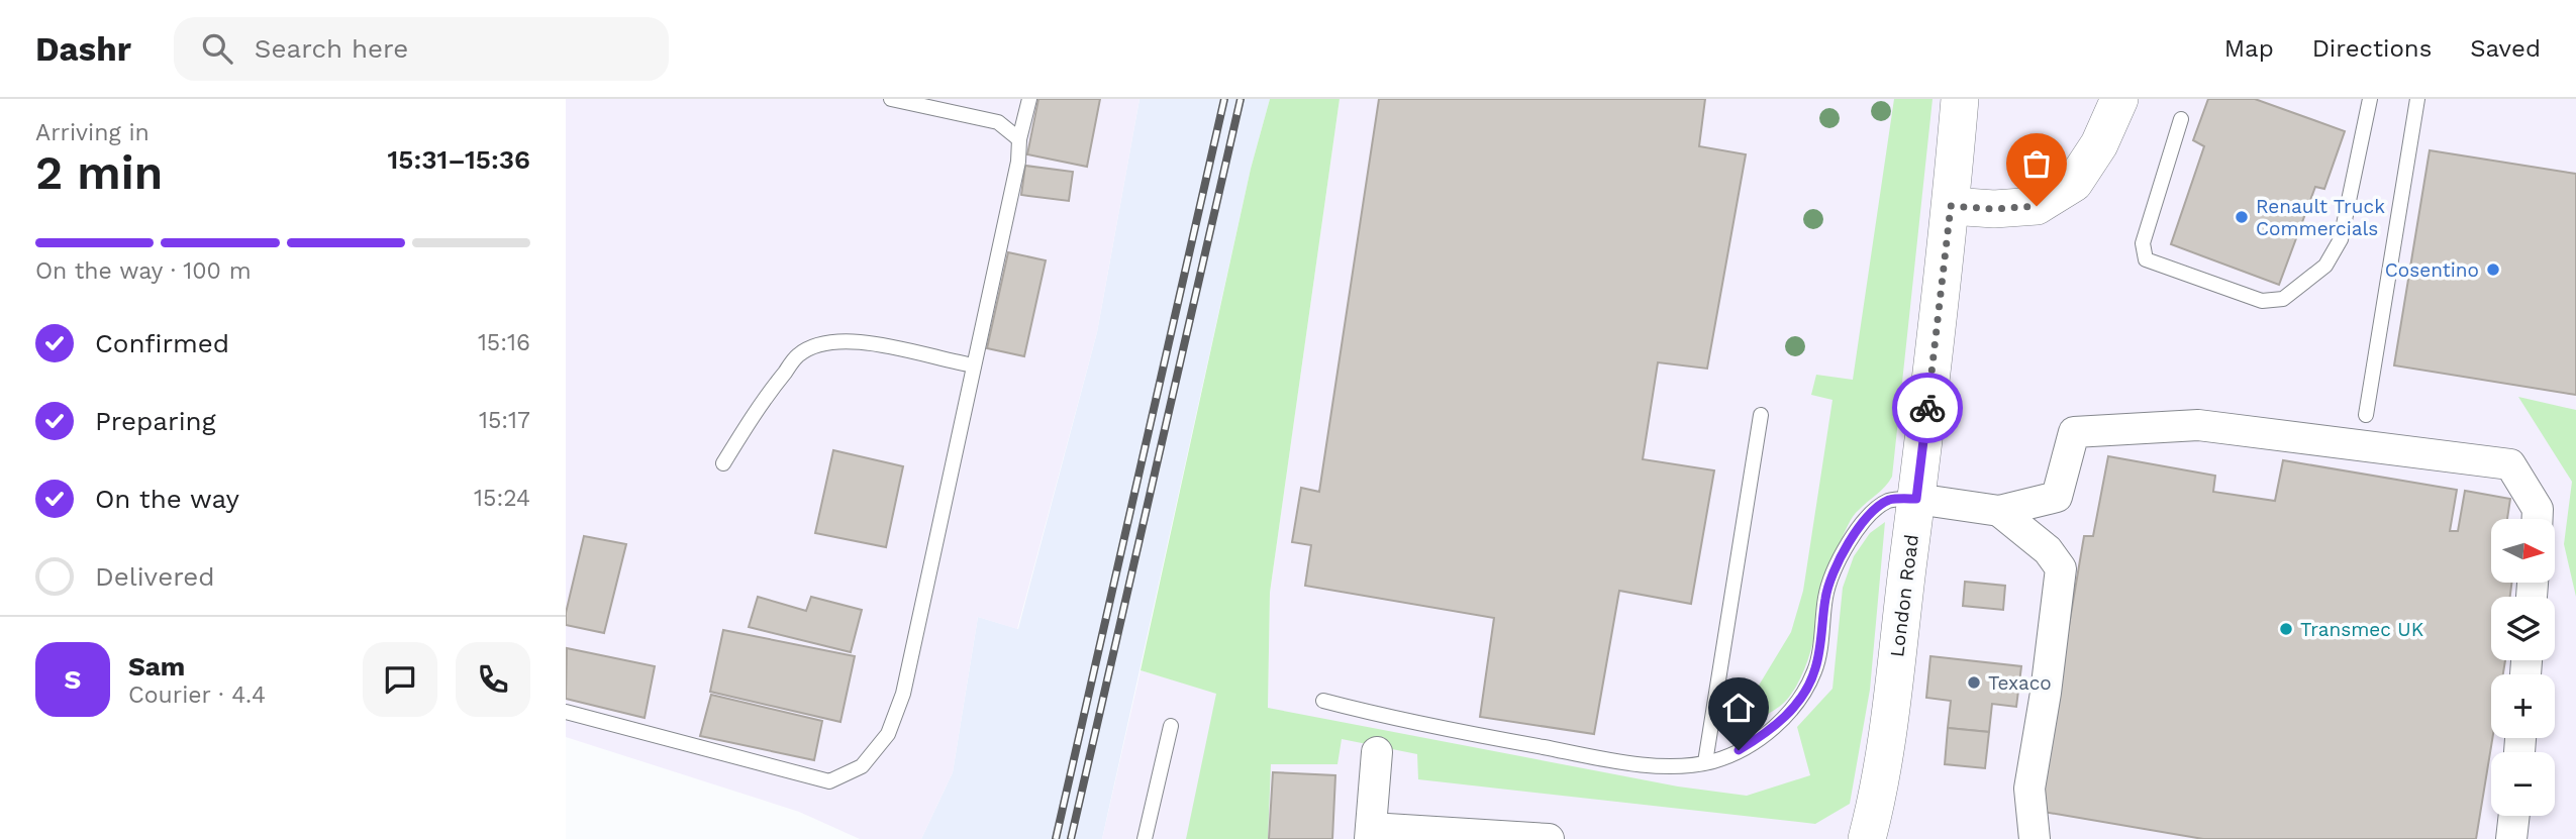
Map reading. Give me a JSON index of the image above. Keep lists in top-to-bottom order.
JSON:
{
  "streets": {
    "street": ["London Road"]
  },
  "places": [
    "Renault Truck Commercials",
    "Cosentino",
    "Transmec UK",
    "Texaco"
  ],
  "north": "right",
  "page": {
    "header": "Dashr",
    "search": "Search here",
    "nav": ["Map", "Directions", "Saved"],
    "heading": ["2 min", "Arriving in", "15:31–15:36"],
    "panel": ["Sam", "Courier · 4.4"],
    "bar": "On the way · 100 m",
    "list": [
      ["Confirmed", "15:16"],
      ["Preparing", "15:17"],
      ["On the way", "15:24"],
      "Delivered"
    ],
    "map_buttons": ["+", "−"],
    "round": "S"
  }
}
